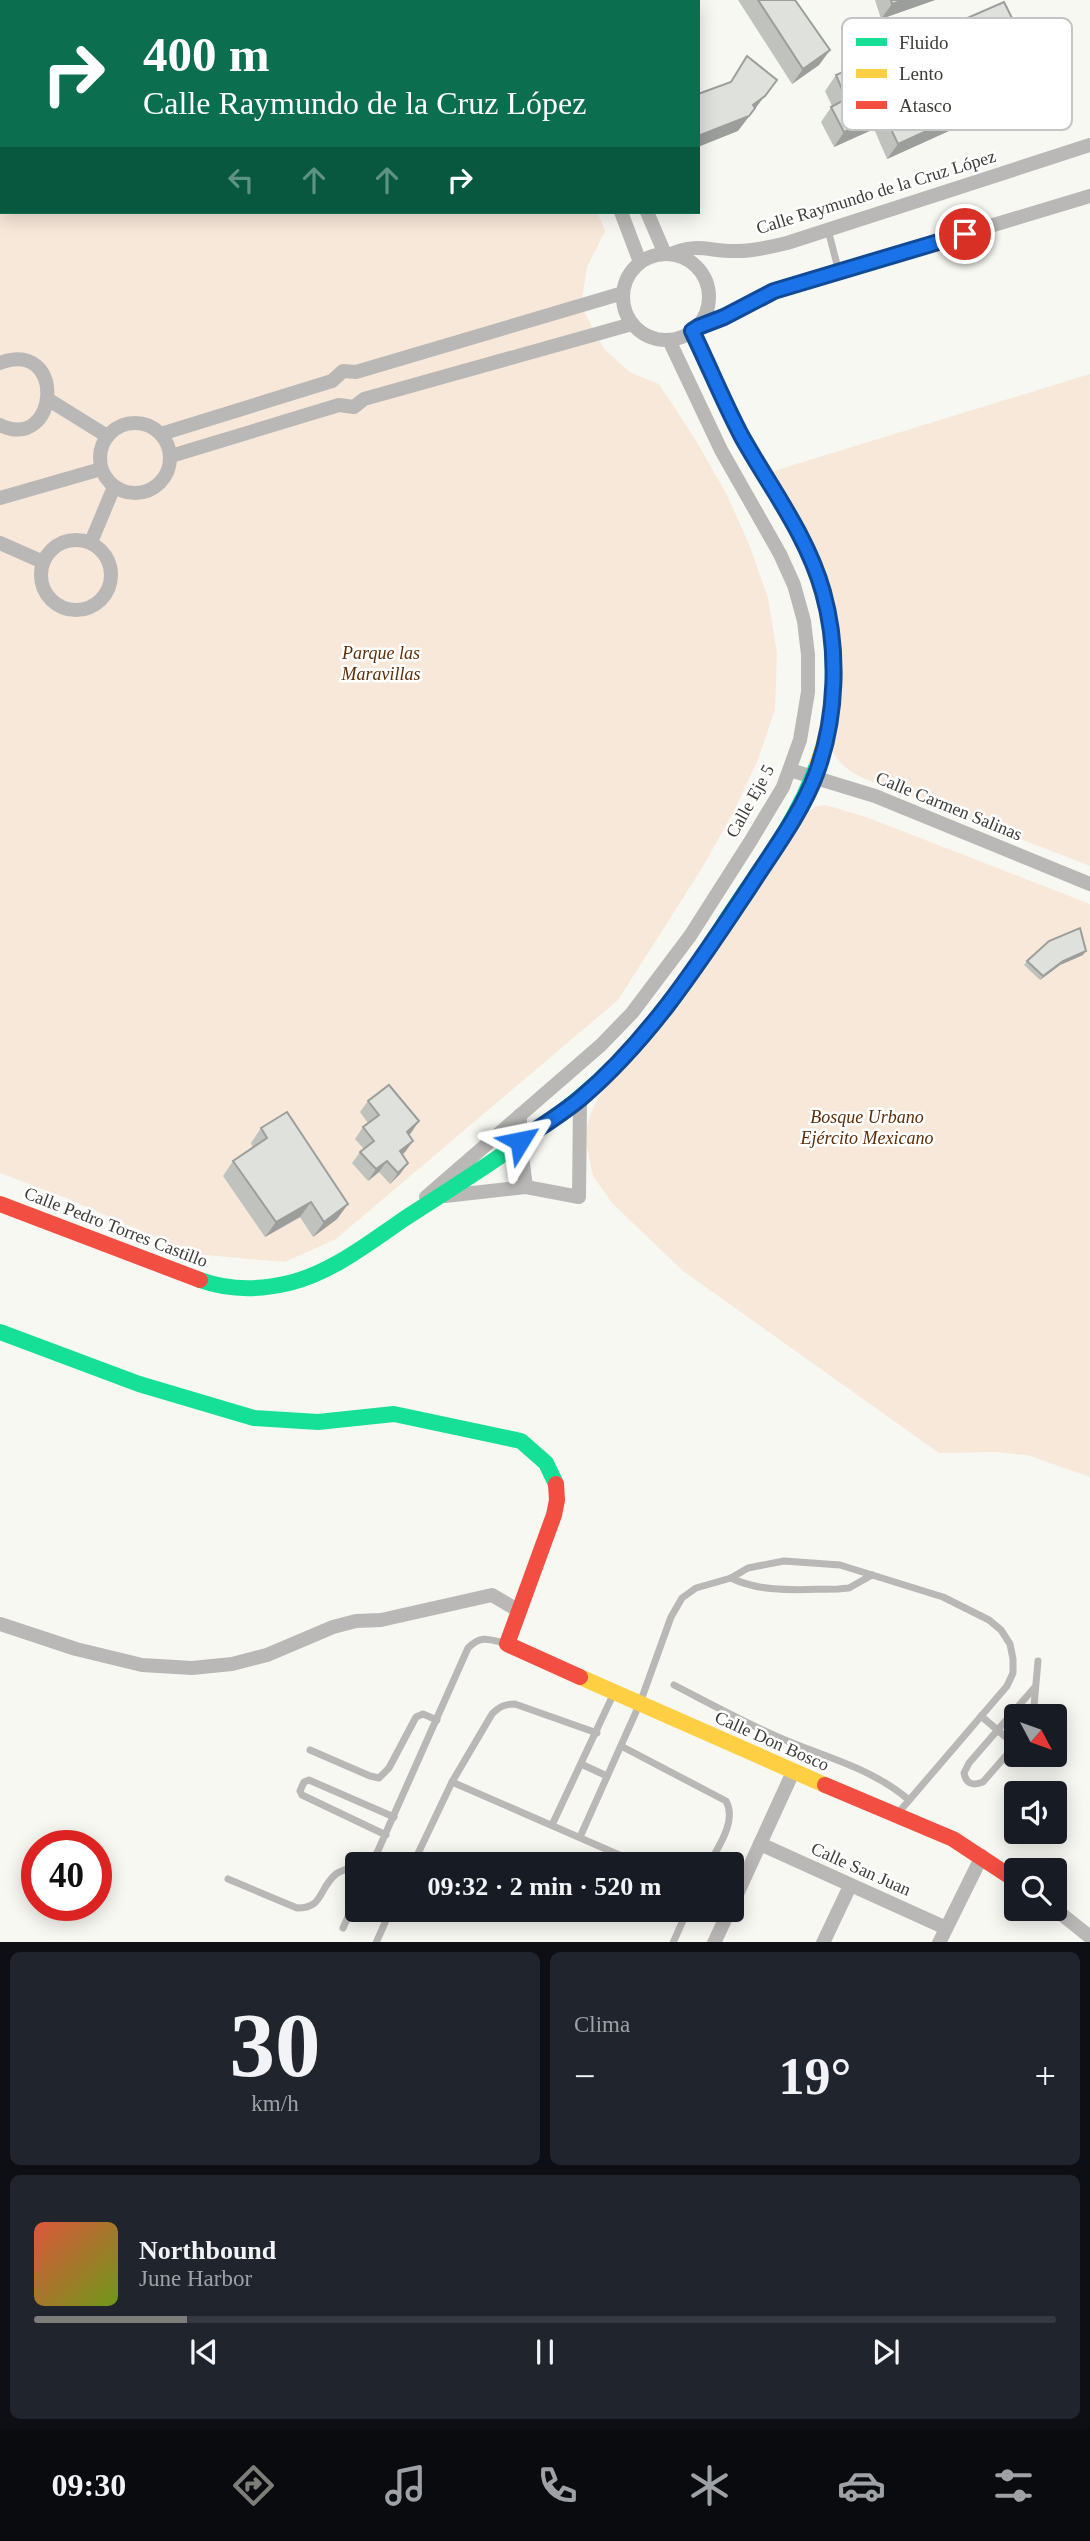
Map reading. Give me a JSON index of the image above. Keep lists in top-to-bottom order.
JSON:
{
  "streets": {
    "street": [
      "Calle Raymundo de la Cruz López",
      "Calle Eje 5",
      "Calle Carmen Salinas",
      "Calle Pedro Torres Castillo",
      "Calle Don Bosco",
      "Calle San Juan"
    ]
  },
  "crossings": [
    ["Calle Raymundo de la Cruz López", "Calle Eje 5"],
    ["Calle Eje 5", "Calle Carmen Salinas"],
    ["Calle Eje 5", "Calle Pedro Torres Castillo"]
  ],
  "parks": ["Parque las Maravillas", "Bosque Urbano Ejército Mexicano"],
  "legend": ["Fluido", "Lento", "Atasco"],
  "north": "bottom right",
  "page": {
    "turn": ["400 m", "Calle Raymundo de la Cruz López"],
    "limit": "40",
    "trip": "09:32 · 2 min · 520 m",
    "tile": [
      ["30", "km/h"],
      "Clima"
    ],
    "heat": ["−", "19°", "+"],
    "song": ["Northbound", "June Harbor"],
    "tabs": "09:30"
  }
}
